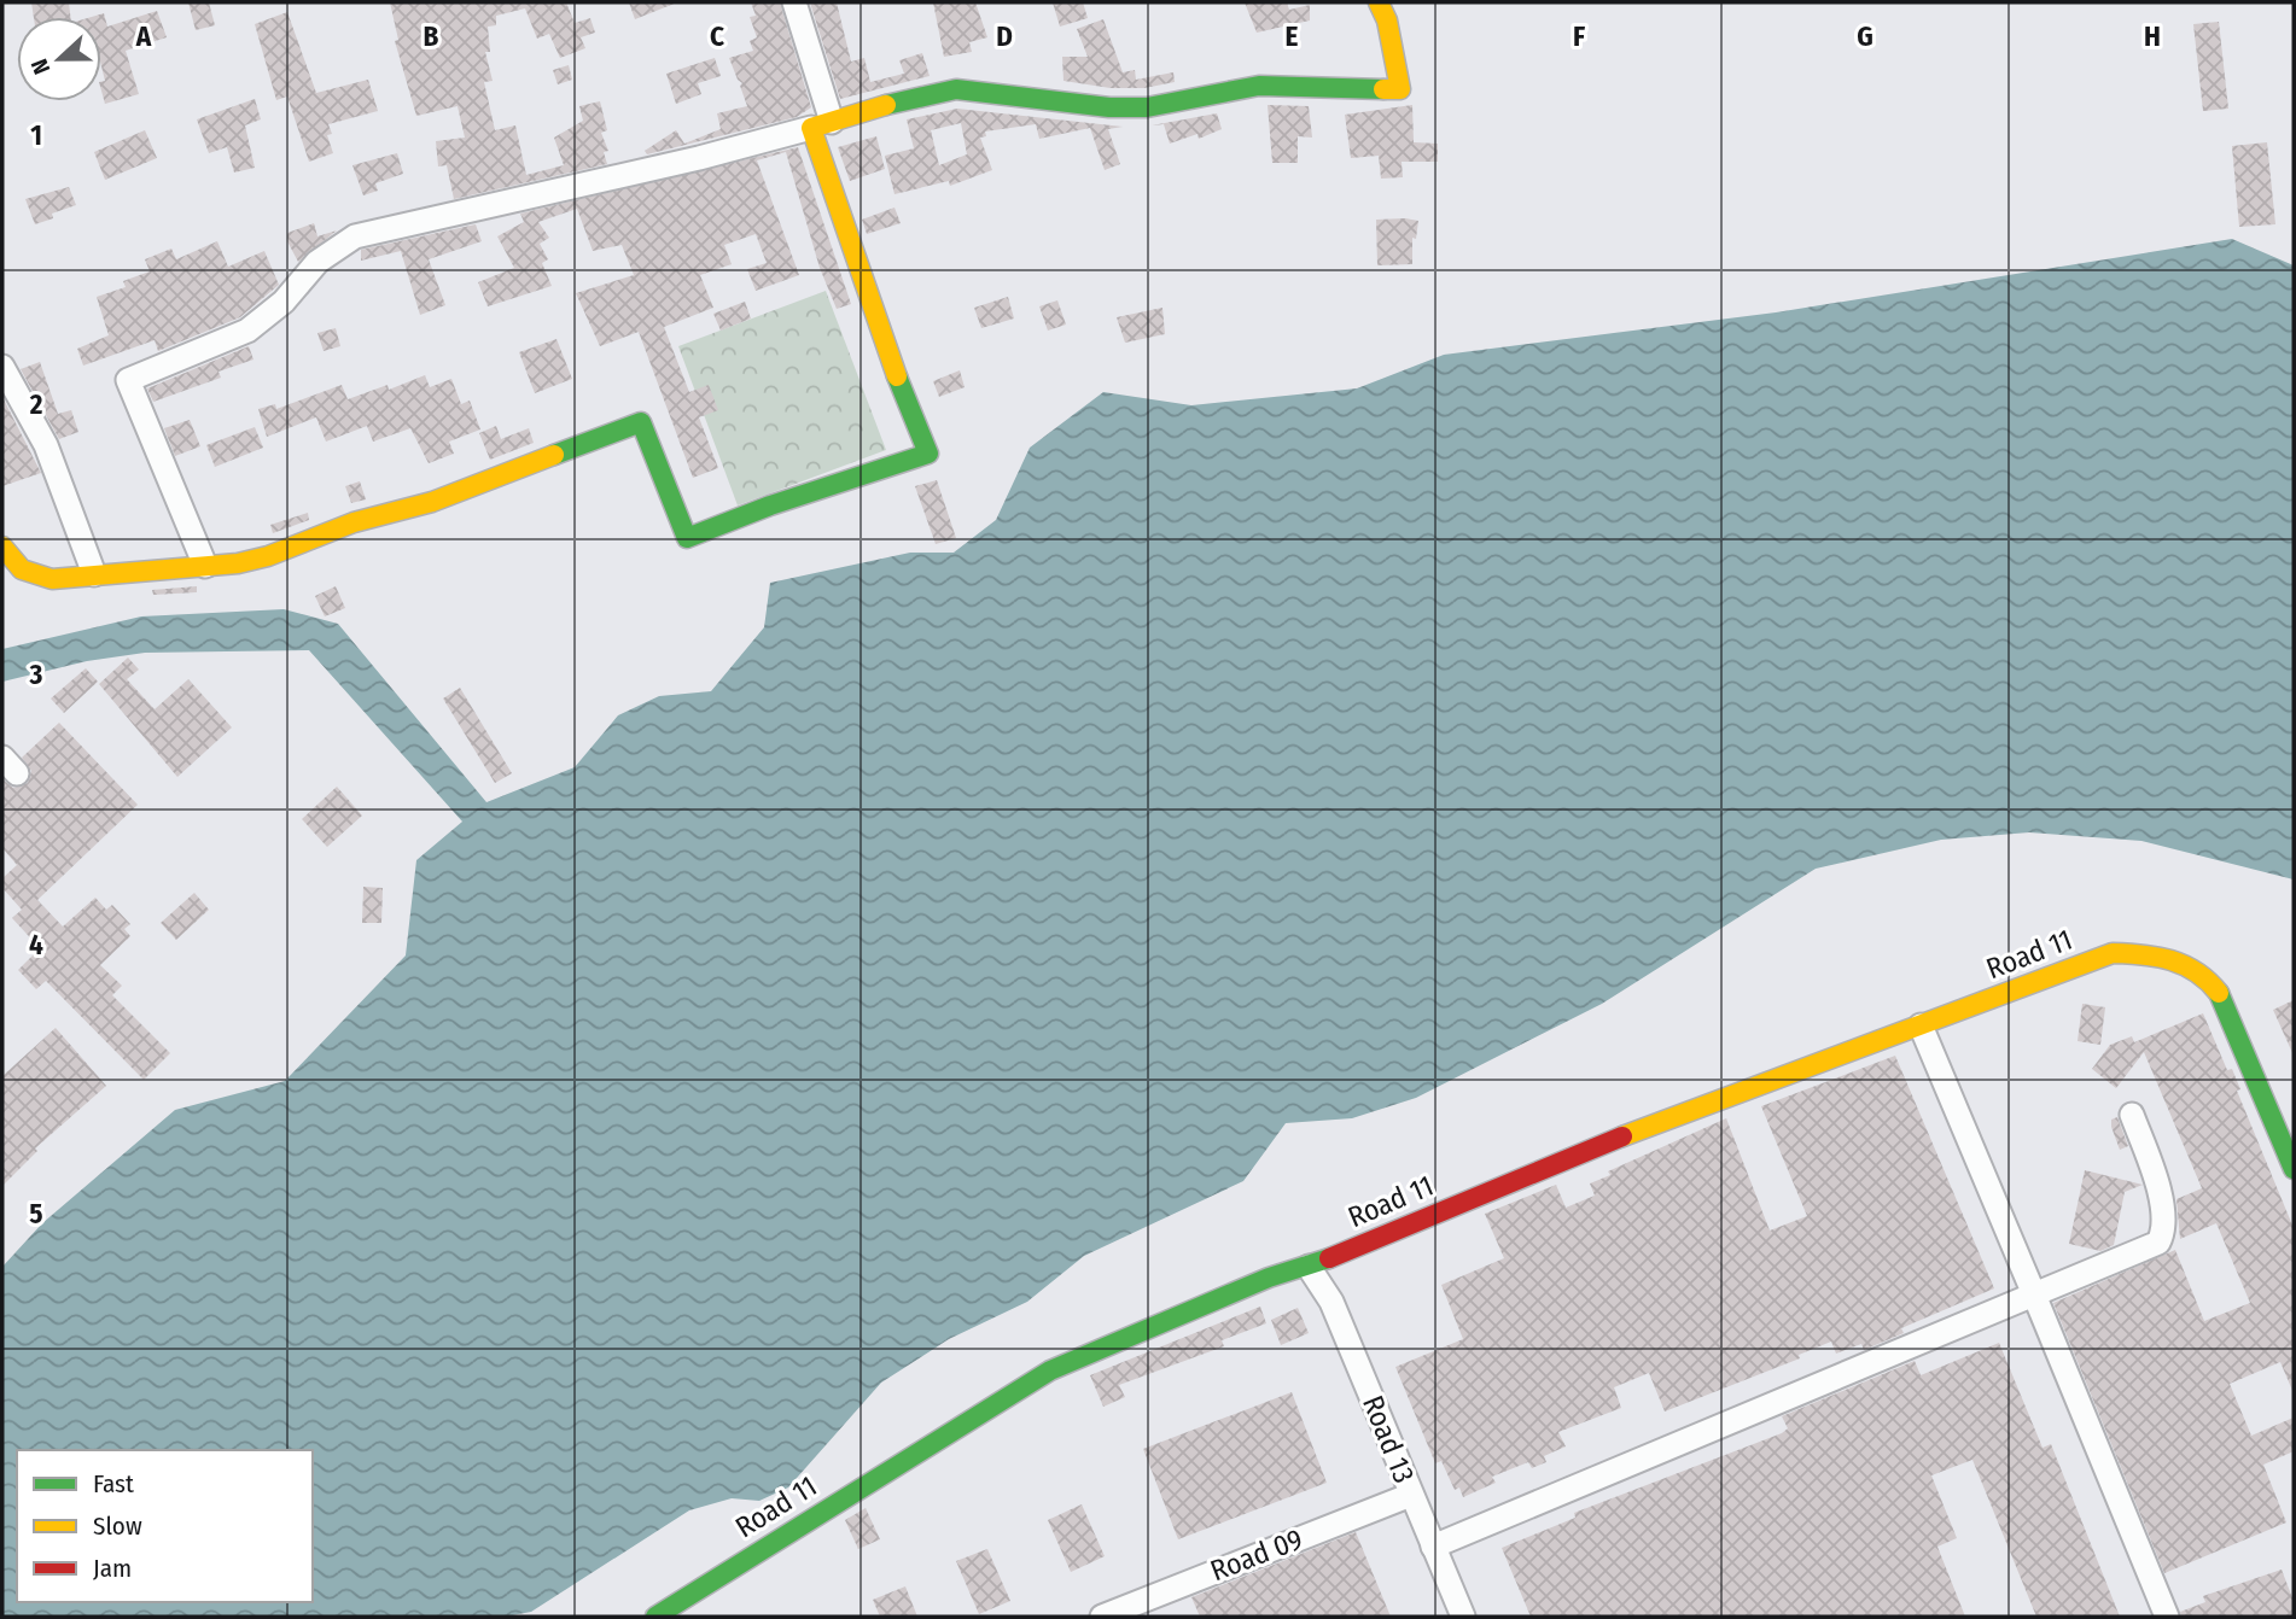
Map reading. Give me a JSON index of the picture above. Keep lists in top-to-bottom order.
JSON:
{
  "streets": {
    "street": ["Road 11", "Road 13", "Road 09"]
  },
  "crossings": [
    ["Road 11", "Road 13"],
    ["Road 13", "Road 09"]
  ],
  "legend": ["Fast", "Slow", "Jam"],
  "north": "left",
  "grid": {
    "columns": [
      "A",
      "B",
      "C",
      "D",
      "E",
      "F",
      "G",
      "H"
    ],
    "rows": [
      "1",
      "2",
      "3",
      "4",
      "5"
    ]
  }
}
